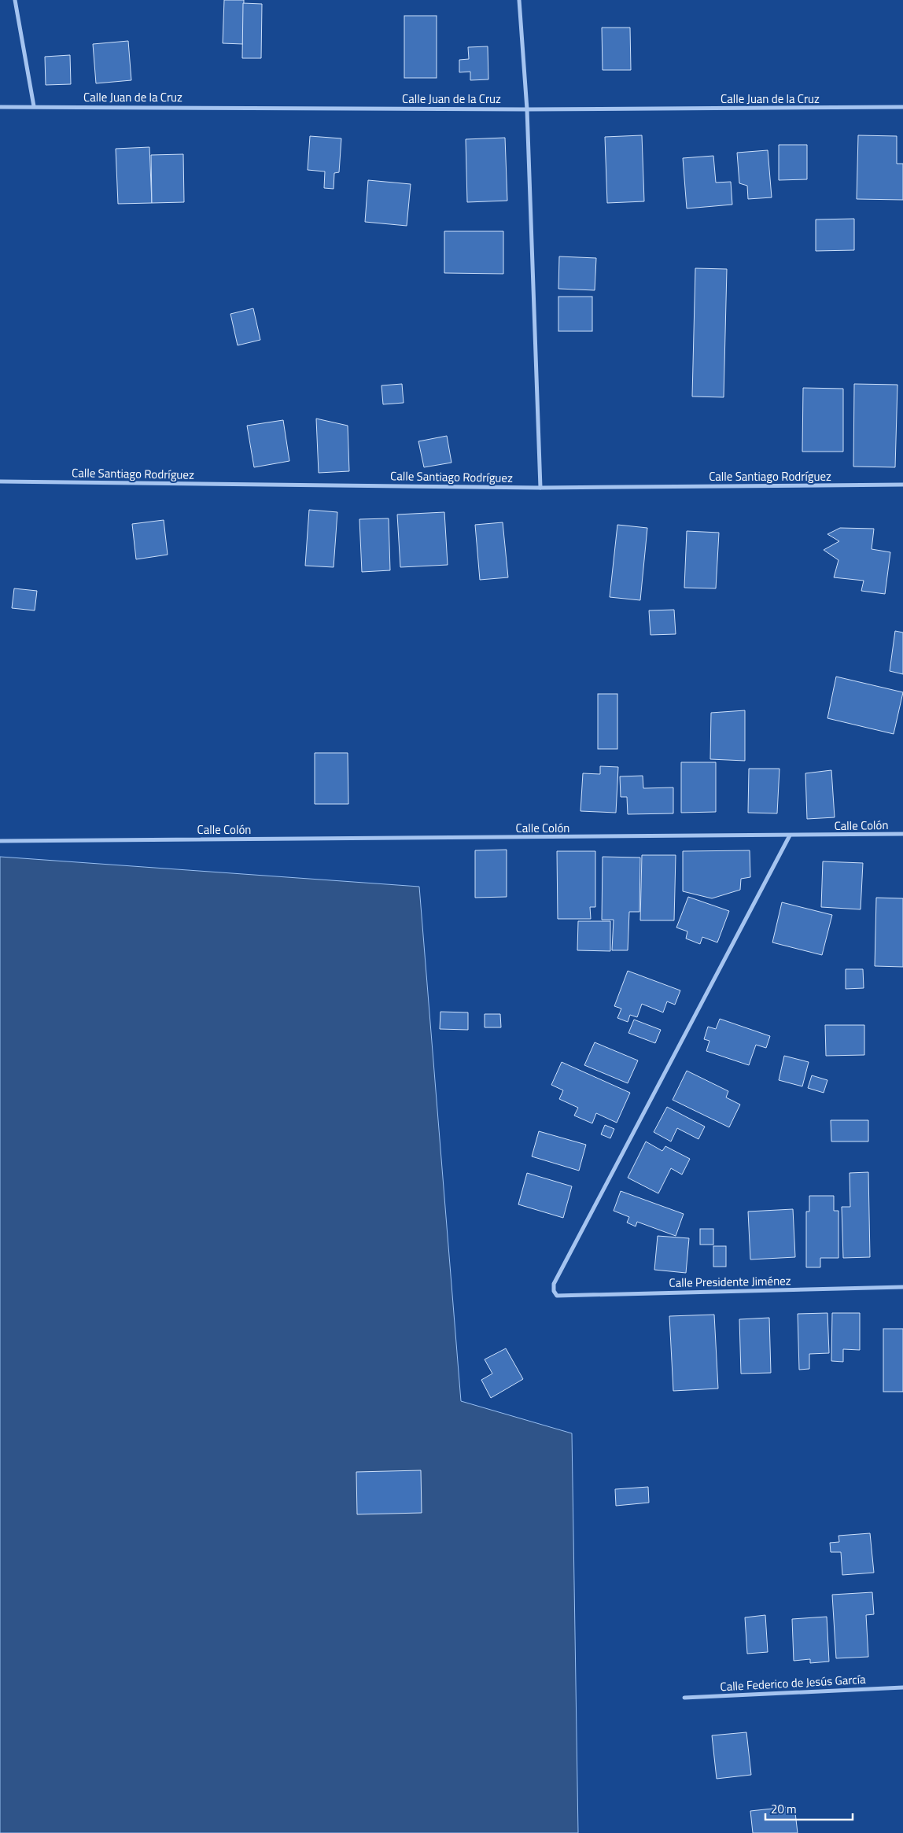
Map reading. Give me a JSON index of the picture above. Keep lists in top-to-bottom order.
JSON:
{
  "streets": {
    "street": [
      "Calle Juan de la Cruz",
      "Calle Santiago Rodríguez",
      "Calle Colón",
      "Calle Presidente Jiménez",
      "Calle Federico de Jesús García"
    ]
  },
  "crossings": [
    ["Calle Colón", "Calle Presidente Jiménez"]
  ],
  "scale_bar": "20 m"
}
